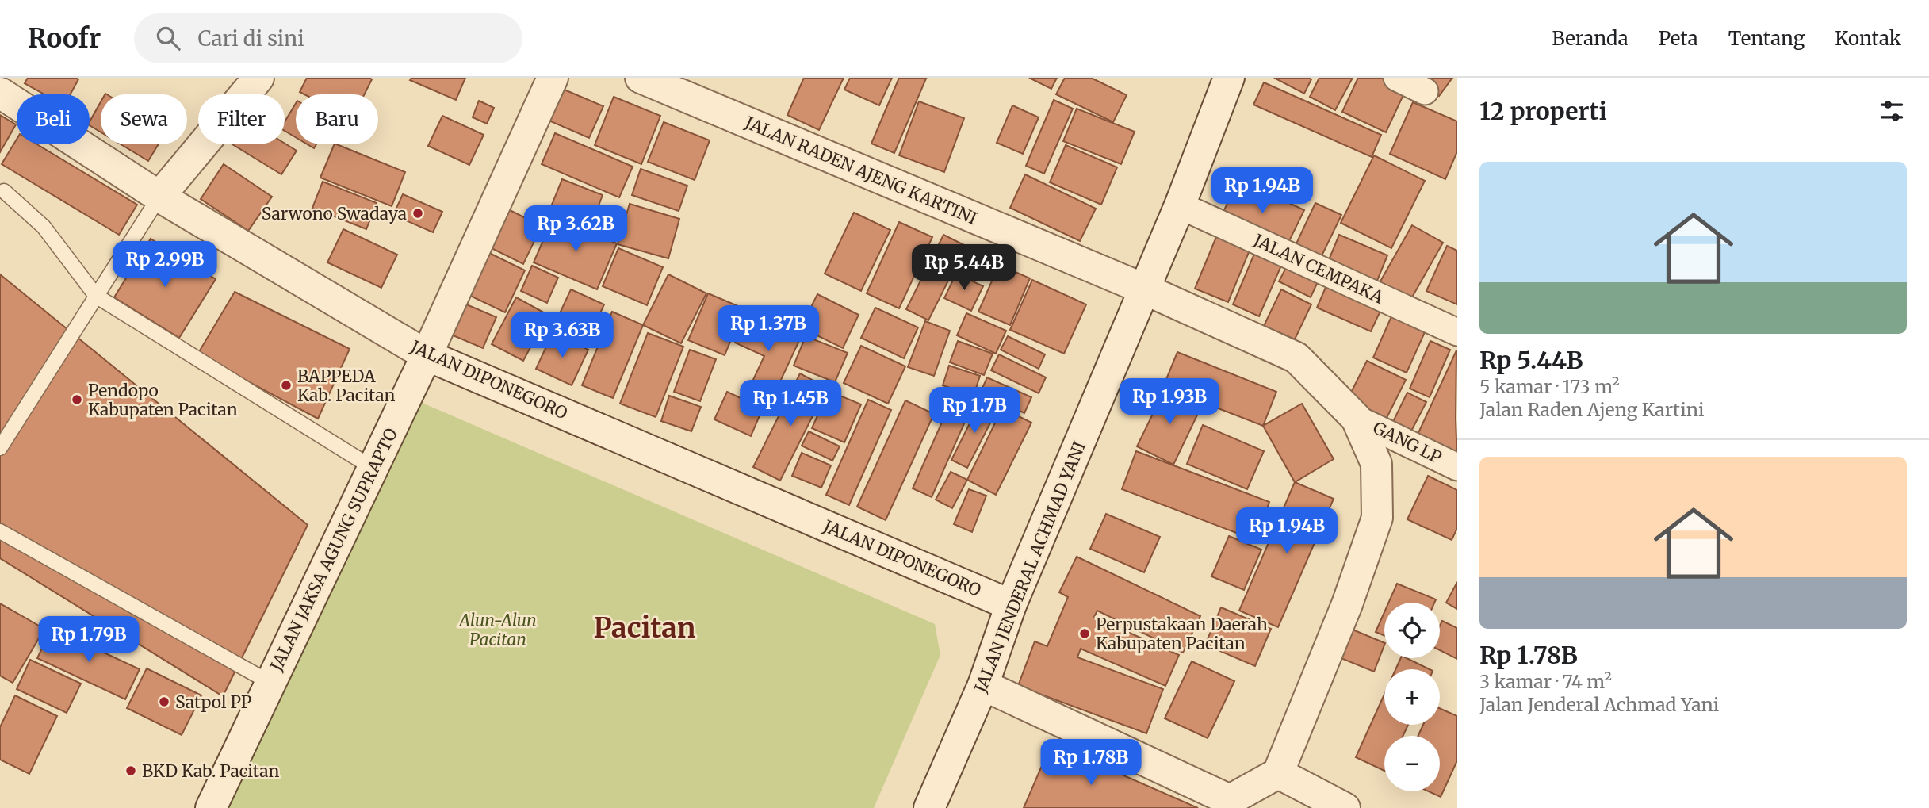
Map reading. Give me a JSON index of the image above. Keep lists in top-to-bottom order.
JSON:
{
  "streets": {
    "street": [
      "JALAN RADEN AJENG KARTINI",
      "JALAN CEMPAKA",
      "JALAN DIPONEGORO",
      "GANG LP",
      "JALAN JAKSA AGUNG SUPRAPTO",
      "JALAN JENDERAL ACHMAD YANI"
    ]
  },
  "crossings": [
    ["JALAN RADEN AJENG KARTINI", "GANG LP"],
    ["JALAN RADEN AJENG KARTINI", "JALAN JENDERAL ACHMAD YANI"],
    ["JALAN CEMPAKA", "JALAN JENDERAL ACHMAD YANI"],
    ["JALAN DIPONEGORO", "JALAN JAKSA AGUNG SUPRAPTO"],
    ["JALAN DIPONEGORO", "JALAN JENDERAL ACHMAD YANI"]
  ],
  "districts": ["Pacitan"],
  "parks": ["Alun-Alun Pacitan"],
  "places": [
    "Sarwono Swadaya",
    "BAPPEDA Kab. Pacitan",
    "Pendopo Kabupaten Pacitan",
    "Perpustakaan Daerah Kabupaten Pacitan",
    "Satpol PP",
    "BKD Kab. Pacitan"
  ],
  "page": {
    "header": "Roofr",
    "search": "Cari di sini",
    "nav": [
      "Beranda",
      "Peta",
      "Tentang",
      "Kontak"
    ],
    "heading": "12 properti",
    "chip": [
      "Beli",
      "Sewa",
      "Filter",
      "Baru"
    ],
    "list": [
      {
        "name": "Rp 5.44B",
        "note": "5 kamar · 173 m² · Jalan Raden Ajeng Kartini"
      },
      {
        "name": "Rp 1.78B",
        "note": "3 kamar · 74 m² · Jalan Jenderal Achmad Yani"
      }
    ],
    "price": [
      "Rp 1.94B",
      "Rp 3.62B",
      "Rp 2.99B",
      "Rp 5.44B",
      "Rp 1.37B",
      "Rp 3.63B",
      "Rp 1.93B",
      "Rp 1.45B",
      "Rp 1.7B",
      "Rp 1.94B",
      "Rp 1.79B",
      "Rp 1.78B"
    ],
    "map_buttons": ["+", "−"]
  }
}
